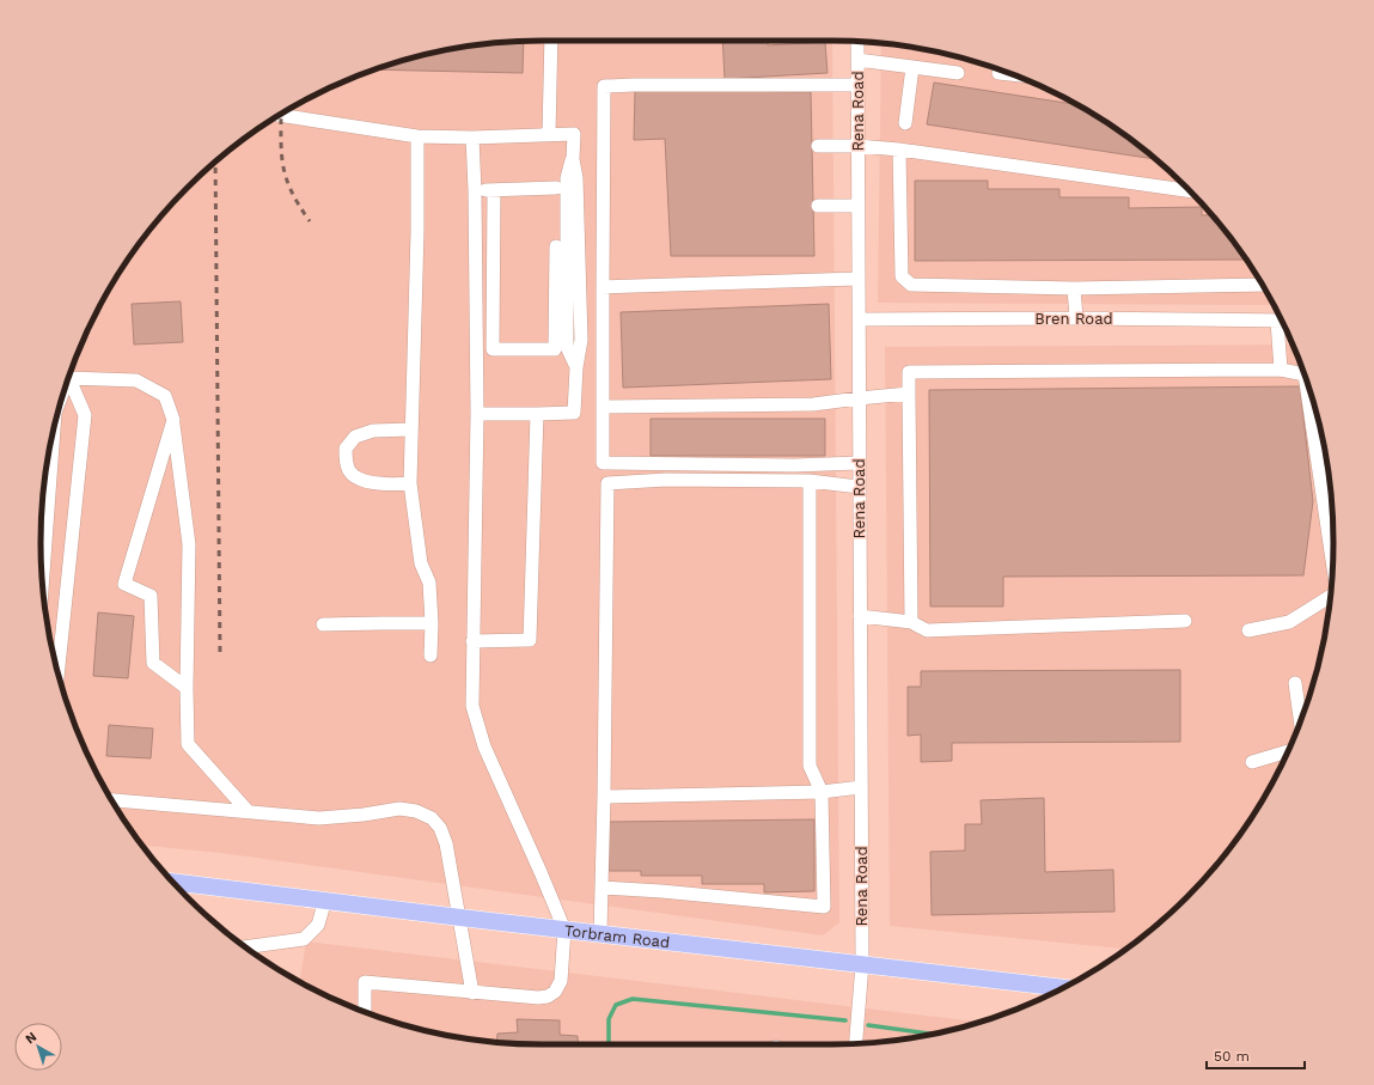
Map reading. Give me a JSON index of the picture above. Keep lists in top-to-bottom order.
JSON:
{
  "streets": {
    "main road": ["Torbram Road"],
    "street": ["Rena Road", "Bren Road"]
  },
  "crossings": [
    ["Rena Road", "Bren Road"],
    ["Rena Road", "Torbram Road"]
  ],
  "scale_bar": "50 m",
  "north": "top left"
}
